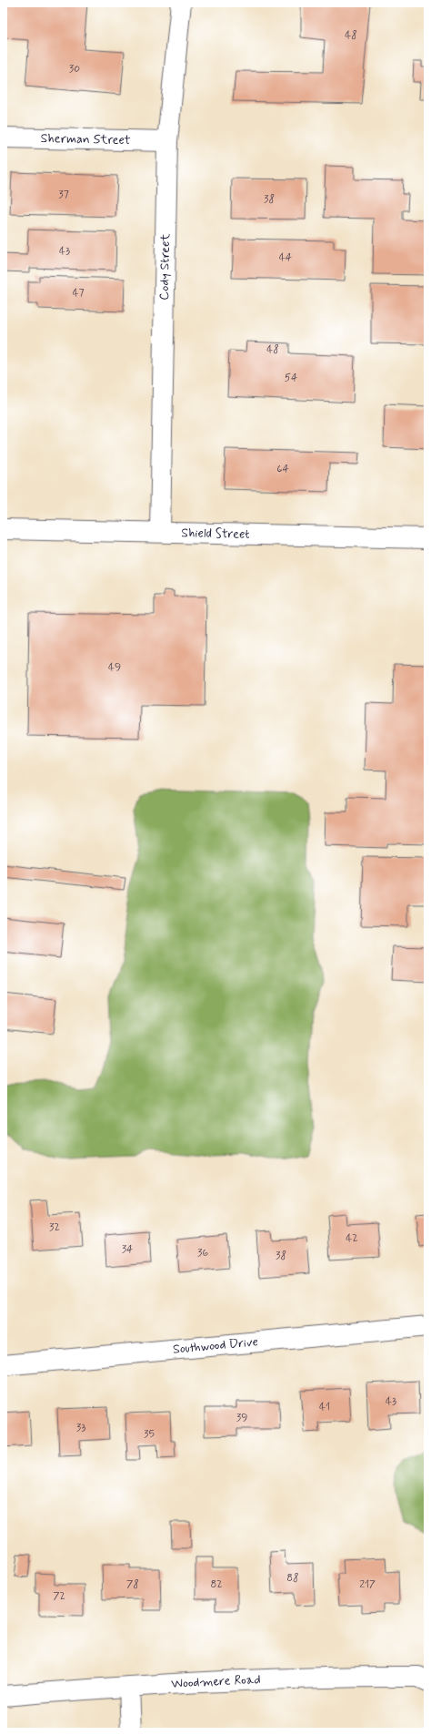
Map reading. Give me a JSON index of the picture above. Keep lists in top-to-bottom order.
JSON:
{
  "streets": {
    "street": [
      "Sherman Street",
      "Cody Street",
      "Shield Street",
      "Southwood Drive",
      "Woodmere Road"
    ]
  },
  "crossings": [
    ["Sherman Street", "Cody Street"],
    ["Cody Street", "Shield Street"]
  ],
  "house_numbers": [
    "48",
    "30",
    "37",
    "38",
    "43",
    "44",
    "47",
    "48",
    "54",
    "64",
    "49",
    "32",
    "42",
    "34",
    "36",
    "38",
    "43",
    "41",
    "39",
    "33",
    "35",
    "88",
    "78",
    "82",
    "217",
    "72"
  ]
}
